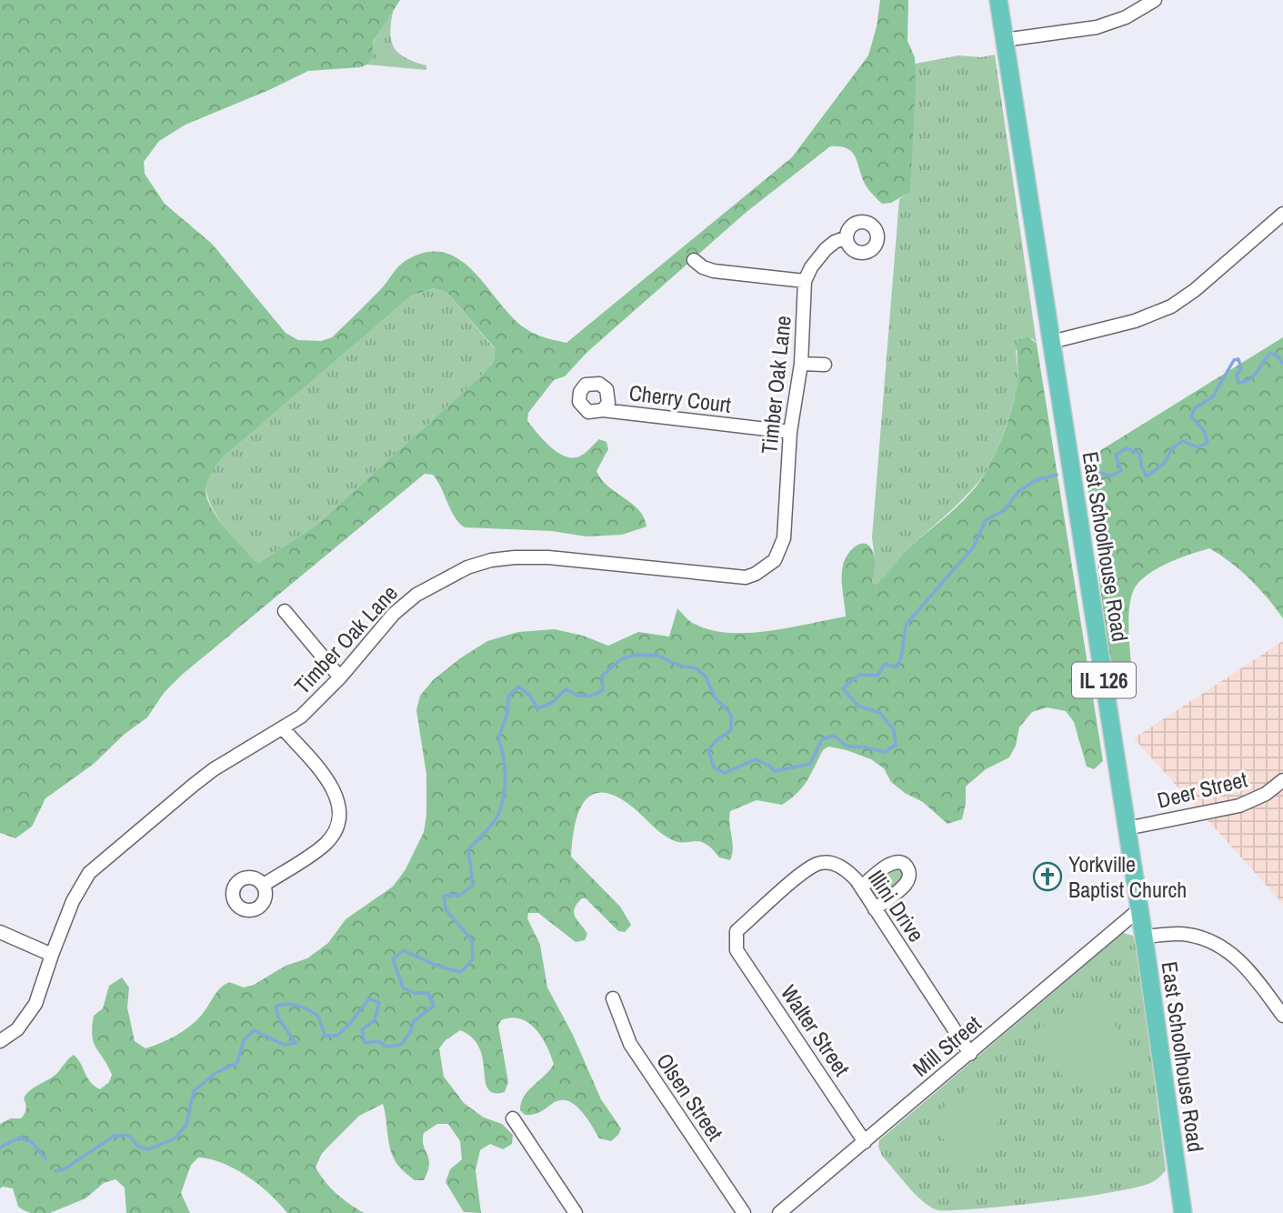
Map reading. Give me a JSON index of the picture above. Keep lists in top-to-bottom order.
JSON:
{
  "streets": {
    "main road": ["East Schoolhouse Road", "IL 126"],
    "street": [
      "Timber Oak Lane",
      "Cherry Court",
      "Deer Street",
      "Illini Drive",
      "Walter Street",
      "Mill Street",
      "Olsen Street"
    ]
  },
  "crossings": [
    ["Timber Oak Lane", "Cherry Court"],
    ["East Schoolhouse Road", "Deer Street"],
    ["East Schoolhouse Road", "Mill Street"],
    ["Illini Drive", "Walter Street"],
    ["Illini Drive", "Mill Street"],
    ["Walter Street", "Mill Street"]
  ],
  "places": {
    "church": ["Yorkville Baptist Church"]
  }
}
